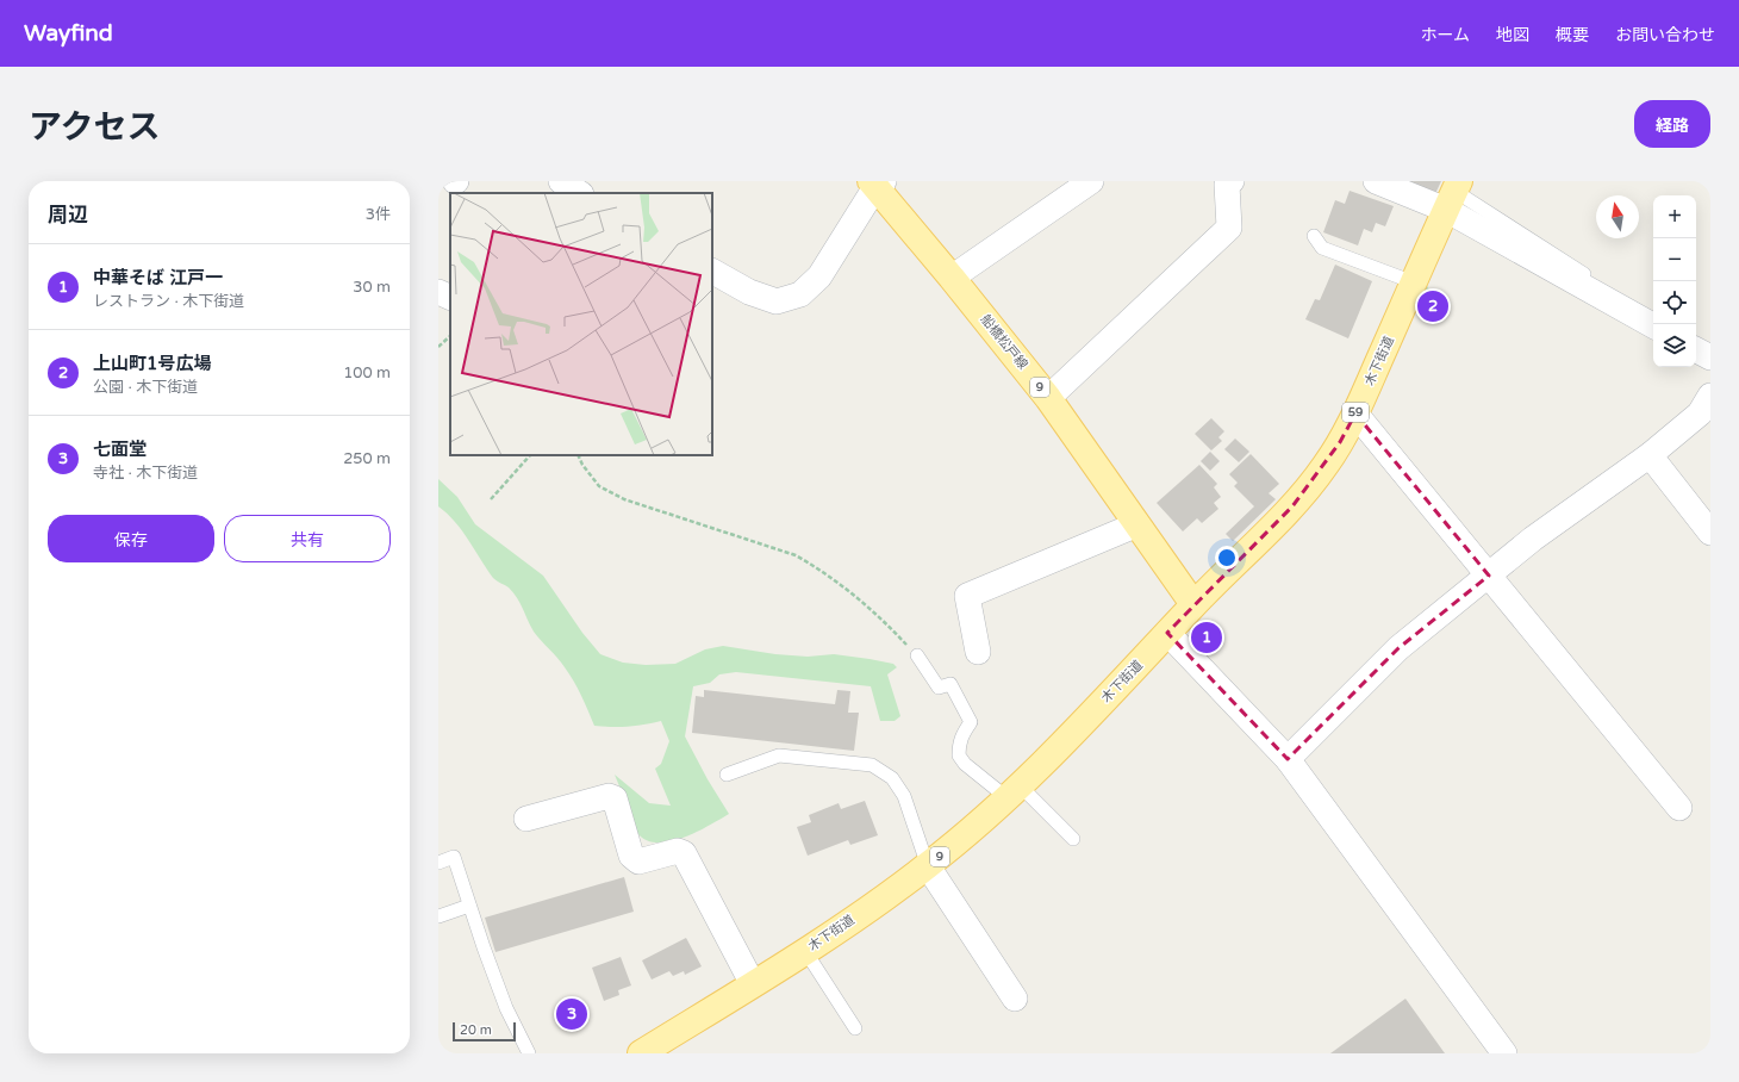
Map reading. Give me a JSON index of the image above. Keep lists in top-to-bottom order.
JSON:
{
  "streets": {
    "main road": [
      "船橋松戸線",
      "木下街道",
      "9",
      "59"
    ]
  },
  "crossings": [
    ["船橋松戸線", "木下街道"]
  ],
  "scale_bar": "20 m",
  "north": "top",
  "page": {
    "header": "Wayfind",
    "nav": [
      "ホーム",
      "地図",
      "概要",
      "お問い合わせ"
    ],
    "title": "アクセス",
    "buttons": [
      "経路",
      ["保存", "共有"]
    ],
    "heading": ["周辺", "3件"],
    "map_buttons": ["+", "−"],
    "list": [
      {
        "mark": "1",
        "name": "中華そば 江戸一",
        "note": "レストラン · 木下街道",
        "value": "30 m"
      },
      {
        "mark": "2",
        "name": "上山町1号広場",
        "note": "公園 · 木下街道",
        "value": "100 m"
      },
      {
        "mark": "3",
        "name": "七面堂",
        "note": "寺社 · 木下街道",
        "value": "250 m"
      }
    ],
    "pins": ["2", "1", "3"],
    "scale": "20 m"
  }
}
